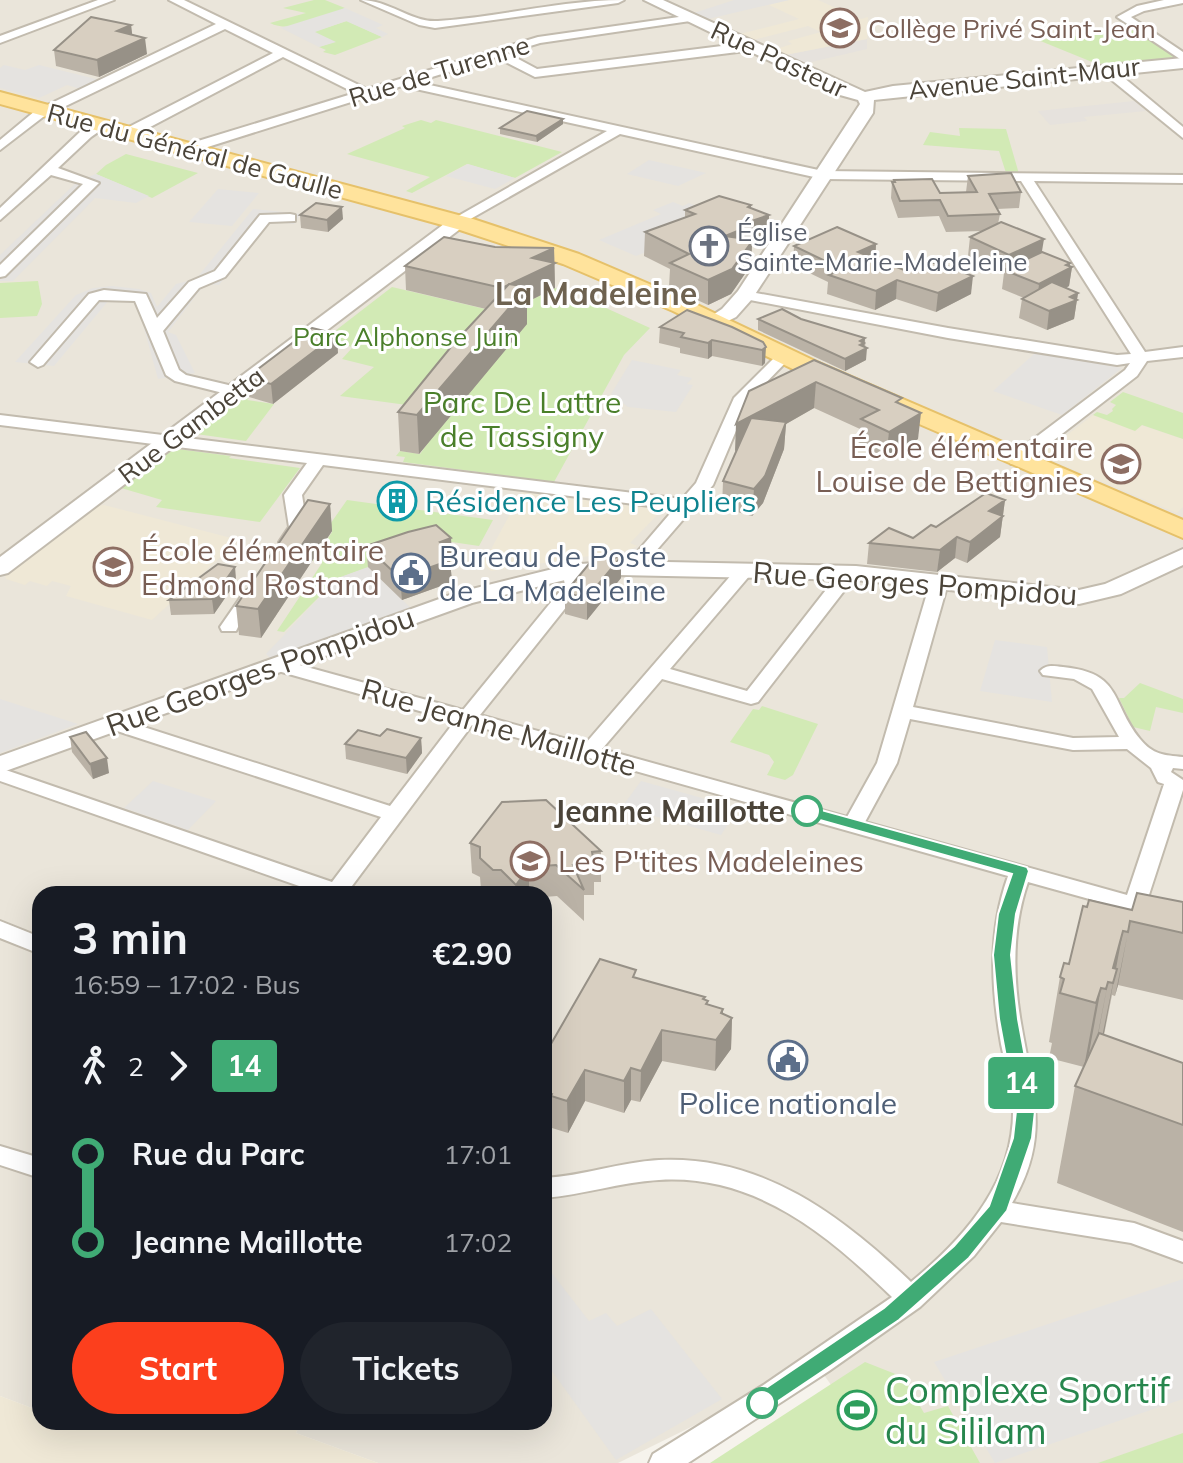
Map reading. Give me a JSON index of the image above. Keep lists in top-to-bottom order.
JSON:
{
  "streets": {
    "main road": ["Rue du Général de Gaulle"],
    "street": [
      "Rue Pasteur",
      "Rue de Turenne",
      "Avenue Saint-Maur",
      "Rue Gambetta",
      "Rue Georges Pompidou",
      "Rue Jeanne Maillotte"
    ]
  },
  "crossings": [
    ["Rue Pasteur", "Rue de Turenne"],
    ["Rue Pasteur", "Avenue Saint-Maur"],
    ["Rue Pasteur", "Rue du Général de Gaulle"],
    ["Rue de Turenne", "Rue du Général de Gaulle"],
    ["Rue du Général de Gaulle", "Rue Gambetta"],
    ["Rue Georges Pompidou", "Rue Jeanne Maillotte"]
  ],
  "districts": ["La Madeleine"],
  "parks": ["Parc Alphonse Juin", "Parc De Lattre de Tassigny"],
  "places": {
    "school or university": [
      "Collège Privé Saint-Jean",
      "École élémentaire Louise de Bettignies",
      "École élémentaire Edmond Rostand",
      "Les P'tites Madeleines"
    ],
    "church": ["Église Sainte-Marie-Madeleine"],
    "building": ["Résidence Les Peupliers"],
    "public building": ["Bureau de Poste de La Madeleine", "Police nationale"],
    "other": ["Jeanne Maillotte"],
    "sports": ["Complexe Sportif du Sililam"]
  },
  "lines": ["bus line 14"],
  "page": {
    "on_map": "14",
    "heading": ["3 min", "16:59 – 17:02 · Bus", "€2.90"],
    "legs": ["2", "14"],
    "list": [
      {
        "name": "Rue du Parc",
        "value": "17:01"
      },
      {
        "name": "Jeanne Maillotte",
        "value": "17:02"
      }
    ],
    "buttons": ["Start", "Tickets"]
  }
}
